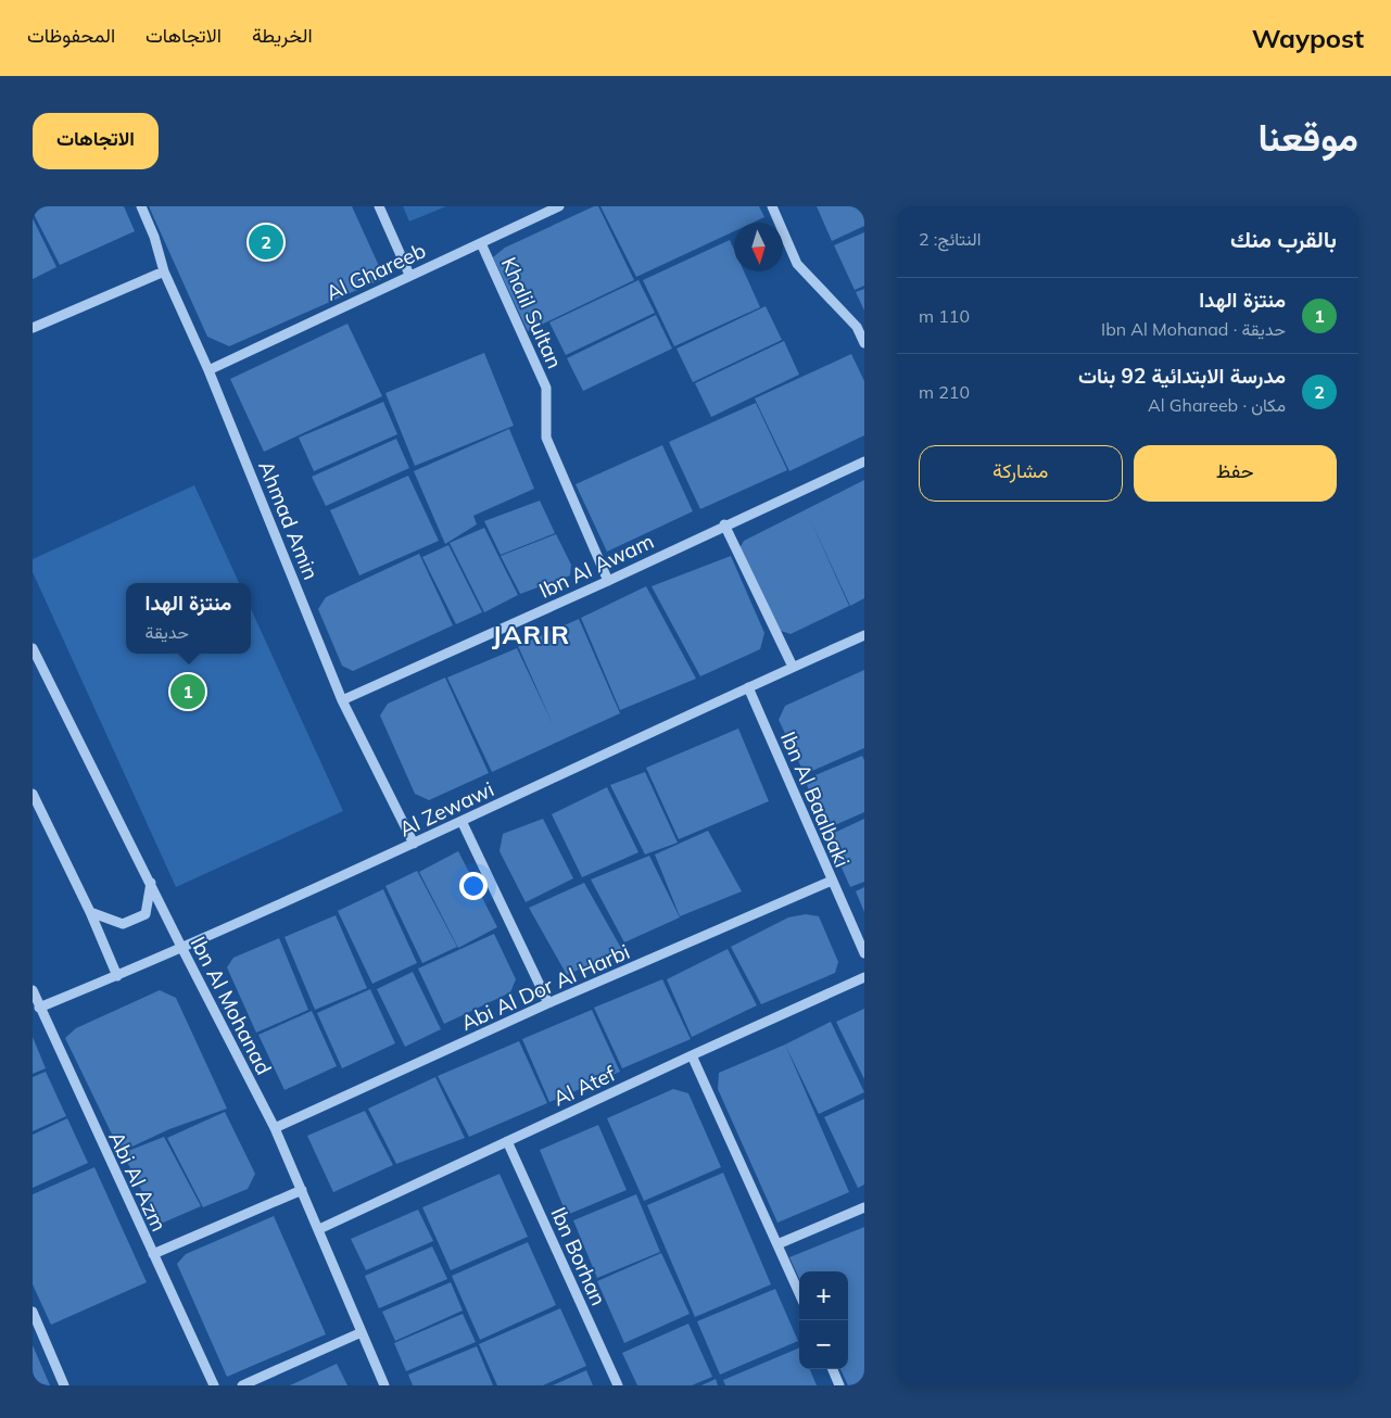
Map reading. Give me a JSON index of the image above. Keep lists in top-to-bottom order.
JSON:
{
  "streets": {
    "street": [
      "Al Ghareeb",
      "Khalil Sultan",
      "Ahmad Amin",
      "Ibn Al Awam",
      "Ibn Al Baalbaki",
      "Al Zewawi",
      "Abi Al Dor Al Harbi",
      "Ibn Al Mohanad",
      "Al Atef",
      "Abi Al Azm",
      "Ibn Borhan"
    ]
  },
  "crossings": [
    ["Al Ghareeb", "Khalil Sultan"],
    ["Al Ghareeb", "Ahmad Amin"],
    ["Khalil Sultan", "Ibn Al Awam"],
    ["Ahmad Amin", "Ibn Al Awam"],
    ["Ahmad Amin", "Al Zewawi"],
    ["Ibn Al Baalbaki", "Al Zewawi"],
    ["Ibn Al Baalbaki", "Abi Al Dor Al Harbi"],
    ["Al Zewawi", "Ibn Al Mohanad"],
    ["Al Zewawi", "Abi Al Azm"],
    ["Abi Al Dor Al Harbi", "Ibn Al Mohanad"],
    ["Ibn Al Mohanad", "Al Atef"],
    ["Al Atef", "Ibn Borhan"]
  ],
  "districts": ["JARIR"],
  "north": "bottom",
  "page": {
    "header": "Waypost",
    "nav": ["الخريطة", "الاتجاهات", "المحفوظات"],
    "title": "موقعنا",
    "buttons": [
      "الاتجاهات",
      ["حفظ", "مشاركة"]
    ],
    "heading": ["بالقرب منك", "النتائج: 2"],
    "pins": ["2", "1"],
    "list": [
      {
        "mark": "1",
        "name": "منتزة الهدا",
        "note": "حديقة · Ibn Al Mohanad",
        "value": "110 m"
      },
      {
        "mark": "2",
        "name": "مدرسة الابتدائية 92 بنات",
        "note": "مكان · Al Ghareeb",
        "value": "210 m"
      }
    ],
    "popup": ["منتزة الهدا", "حديقة"],
    "map_buttons": ["+", "−"]
  }
}
